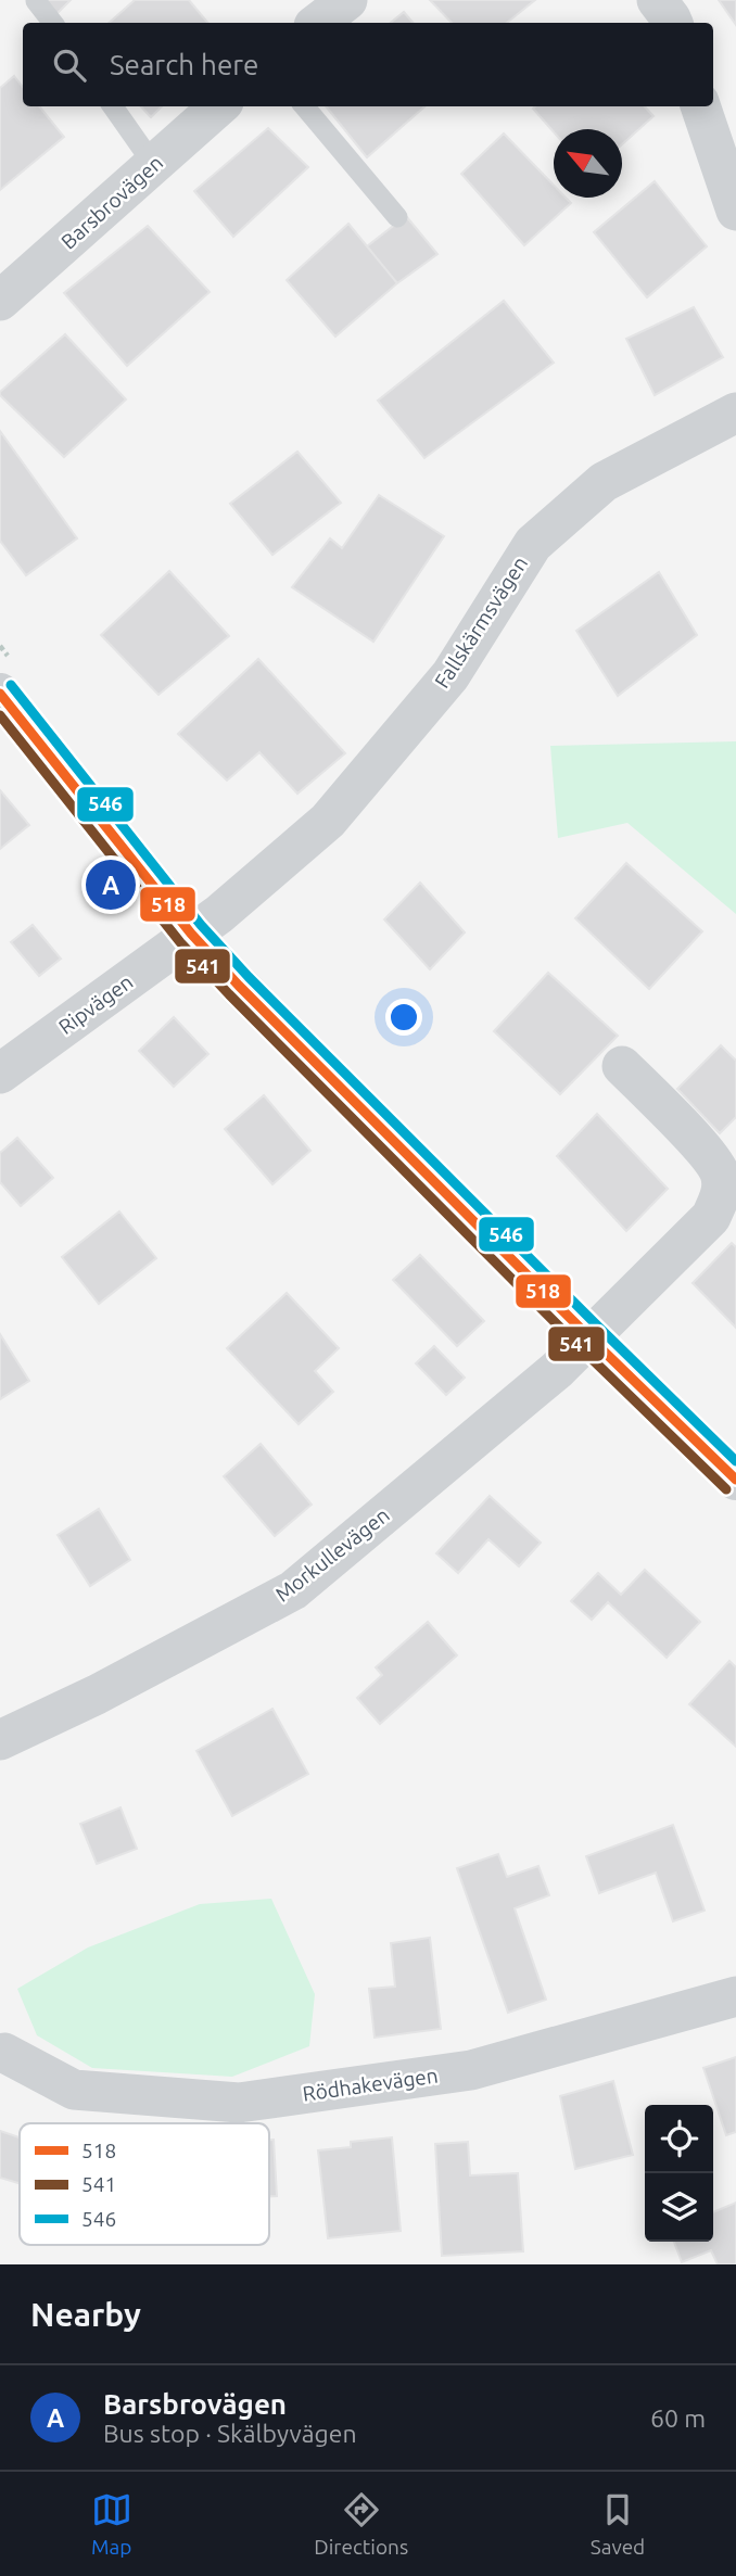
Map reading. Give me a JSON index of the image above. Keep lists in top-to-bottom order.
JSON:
{
  "streets": {
    "street": [
      "Barsbrovägen",
      "Fallskärmsvägen",
      "Ripvägen",
      "Morkullevägen",
      "Rödhakevägen"
    ]
  },
  "crossings": [
    ["Fallskärmsvägen", "Ripvägen"]
  ],
  "lines": ["transit line 546", "transit line 518", "transit line 541"],
  "legend": ["518", "541", "546"],
  "north": "top left",
  "page": {
    "search": "Search here",
    "pins": "A",
    "heading": "Nearby",
    "list": [
      {
        "mark": "A",
        "name": "Barsbrovägen",
        "note": "Bus stop · Skälbyvägen",
        "value": "60 m"
      }
    ],
    "nav": ["Map", "Directions", "Saved"]
  }
}
